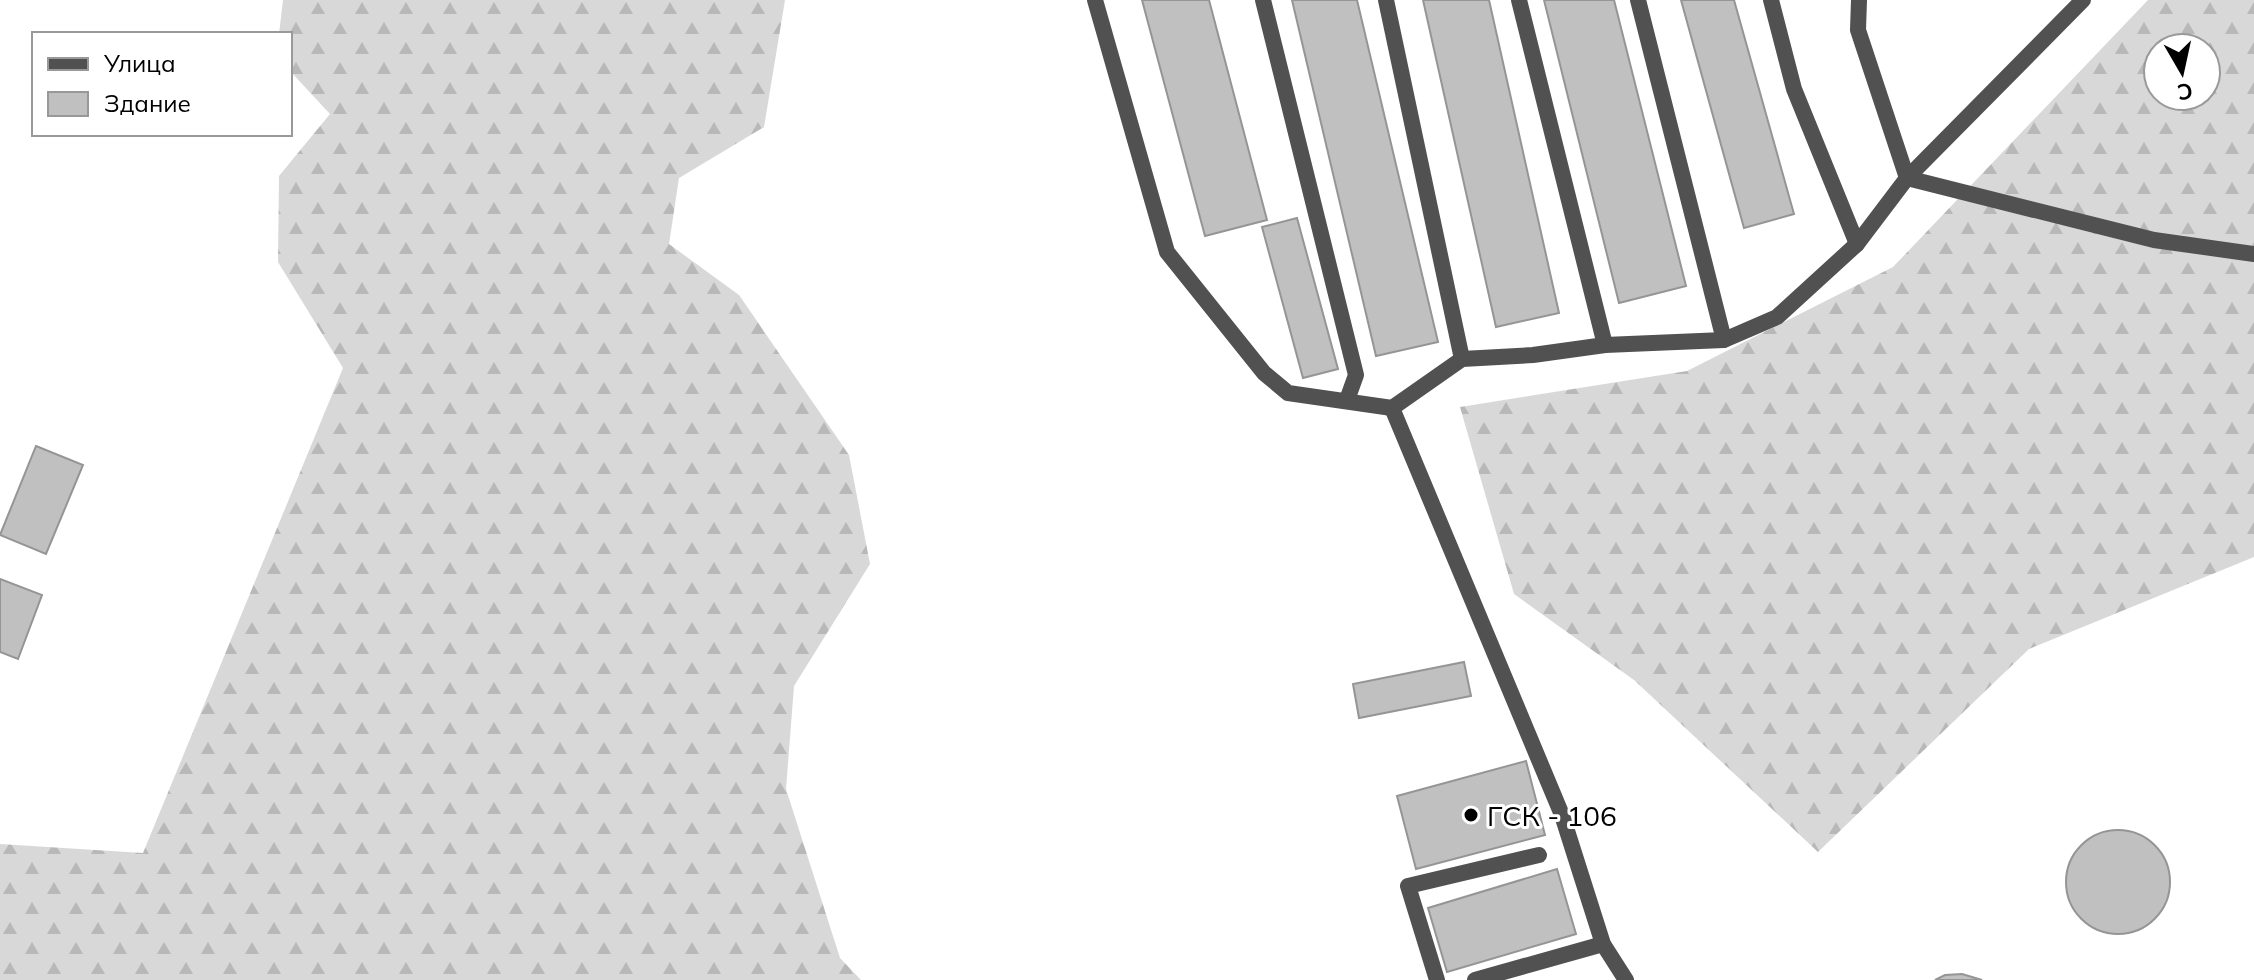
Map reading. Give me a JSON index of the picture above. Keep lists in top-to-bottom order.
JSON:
{
  "places": ["ГСК - 106"],
  "legend": ["Улица", "Здание"],
  "north": "bottom"
}
